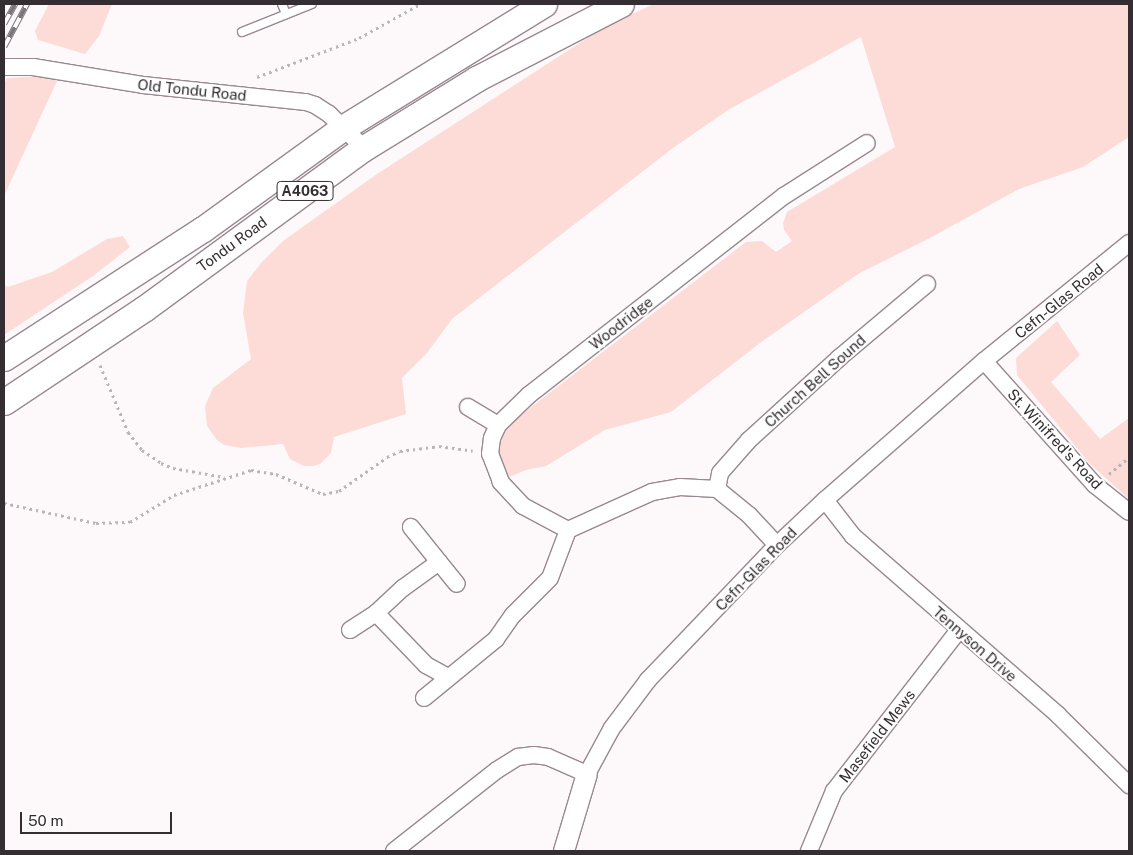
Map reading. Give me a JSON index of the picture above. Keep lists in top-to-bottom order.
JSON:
{
  "streets": {
    "main road": ["A4063", "Tondu Road"],
    "street": [
      "Old Tondu Road",
      "Cefn-Glas Road",
      "Woodridge",
      "Church Bell Sound",
      "St. Winifred's Road",
      "Tennyson Drive",
      "Masefield Mews"
    ]
  },
  "crossings": [
    ["Old Tondu Road", "Tondu Road"],
    ["Cefn-Glas Road", "St. Winifred's Road"],
    ["Cefn-Glas Road", "Tennyson Drive"],
    ["Tennyson Drive", "Masefield Mews"]
  ],
  "scale_bar": "50 m"
}
